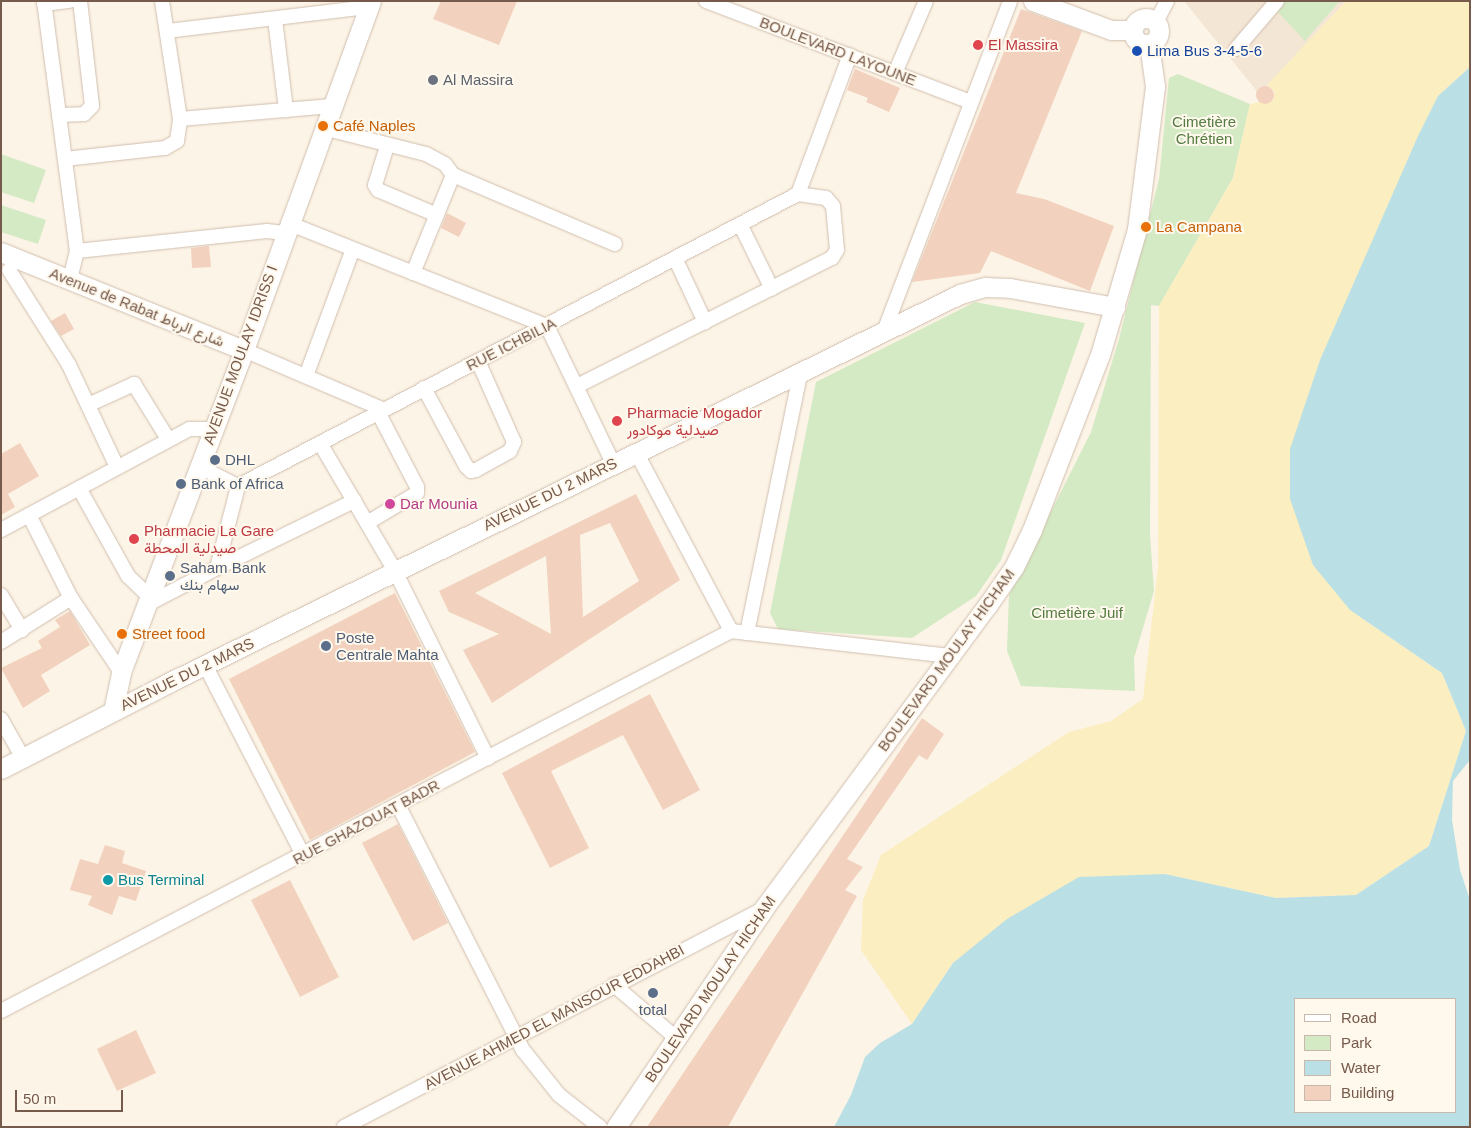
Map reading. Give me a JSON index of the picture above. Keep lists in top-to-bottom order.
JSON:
{
  "streets": {
    "street": [
      "BOULEVARD LAYOUNE",
      "Avenue de Rabat شارع الرباط",
      "RUE ICHBILIA",
      "AVENUE MOULAY IDRISS I",
      "AVENUE DU 2 MARS",
      "BOULEVARD MOULAY HICHAM",
      "RUE GHAZOUAT BADR",
      "AVENUE AHMED EL MANSOUR EDDAHBI"
    ]
  },
  "crossings": [
    ["Avenue de Rabat شارع الرباط", "RUE ICHBILIA"],
    ["Avenue de Rabat شارع الرباط", "AVENUE MOULAY IDRISS I"],
    ["AVENUE MOULAY IDRISS I", "AVENUE DU 2 MARS"],
    ["AVENUE DU 2 MARS", "BOULEVARD MOULAY HICHAM"],
    ["BOULEVARD MOULAY HICHAM", "AVENUE AHMED EL MANSOUR EDDAHBI"]
  ],
  "parks": ["Cimetière Chrétien", "Cimetière Juif"],
  "places": [
    "El Massira",
    "Lima Bus 3-4-5-6",
    "Al Massira",
    "Café Naples",
    "La Campana",
    "Pharmacie Mogador صيدلية موكادور",
    "DHL",
    "Bank of Africa",
    "Dar Mounia",
    "Pharmacie La Gare صيدلية المحطة",
    "Saham Bank سهام بنك",
    "Street food",
    "Poste Centrale Mahta",
    "Bus Terminal",
    "total"
  ],
  "legend": [
    "Road",
    "Park",
    "Water",
    "Building"
  ],
  "scale_bar": "50 m"
}
